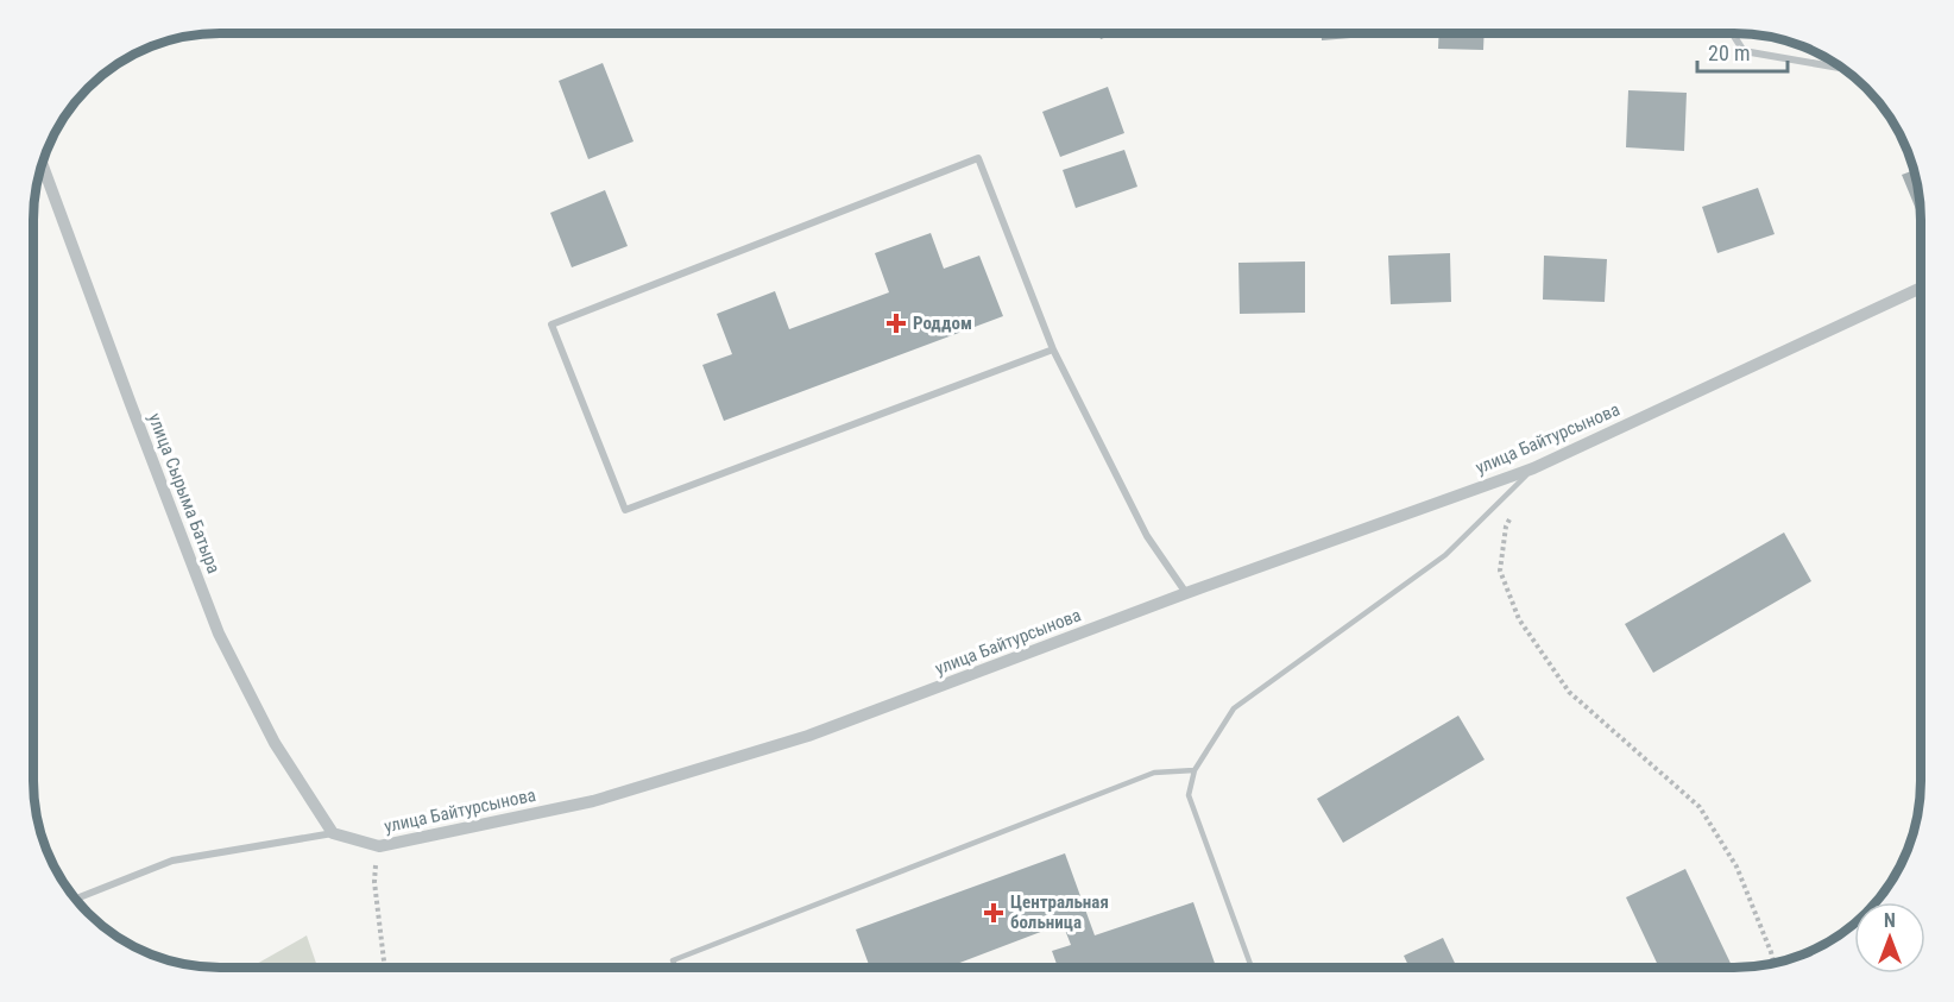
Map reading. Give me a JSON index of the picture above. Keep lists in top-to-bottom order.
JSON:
{
  "streets": {
    "street": ["улица Байтурсынова", "улица Сырыма Батыра"]
  },
  "crossings": [
    ["улица Байтурсынова", "улица Сырыма Батыра"]
  ],
  "places": {
    "health": ["Роддом", "Центральная больница"]
  },
  "scale_bar": "20 m",
  "north": "top"
}
